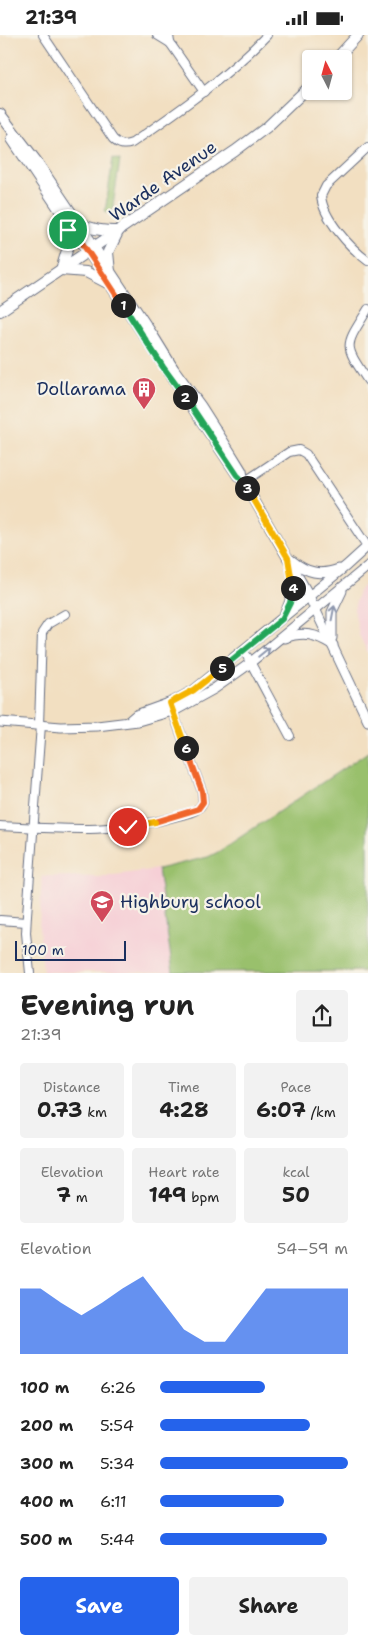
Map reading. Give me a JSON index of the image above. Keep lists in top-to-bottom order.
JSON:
{
  "streets": {
    "main road": ["Warde Avenue"]
  },
  "places": {
    "building": ["Dollarama"],
    "school or university": ["Highbury school"]
  },
  "scale_bar": "100 m",
  "north": "top",
  "page": {
    "status": "21:39",
    "pins": [
      "1",
      "2",
      "3",
      "4",
      "5",
      "6"
    ],
    "scale": "100 m",
    "heading": ["Evening run", "21:39"],
    "stats": [
      ["Distance", "0.73 km"],
      ["Time", "4:28"],
      ["Pace", "6:07 /km"],
      ["Elevation", "7 m"],
      ["Heart rate", "149 bpm"],
      ["kcal", "50"]
    ],
    "chart": ["Elevation", "54–59 m"],
    "list": [
      {
        "name": "100 m",
        "note": "6:26"
      },
      {
        "name": "200 m",
        "note": "5:54"
      },
      {
        "name": "300 m",
        "note": "5:34"
      },
      {
        "name": "400 m",
        "note": "6:11"
      },
      {
        "name": "500 m",
        "note": "5:44"
      }
    ],
    "buttons": ["Save", "Share"]
  }
}
